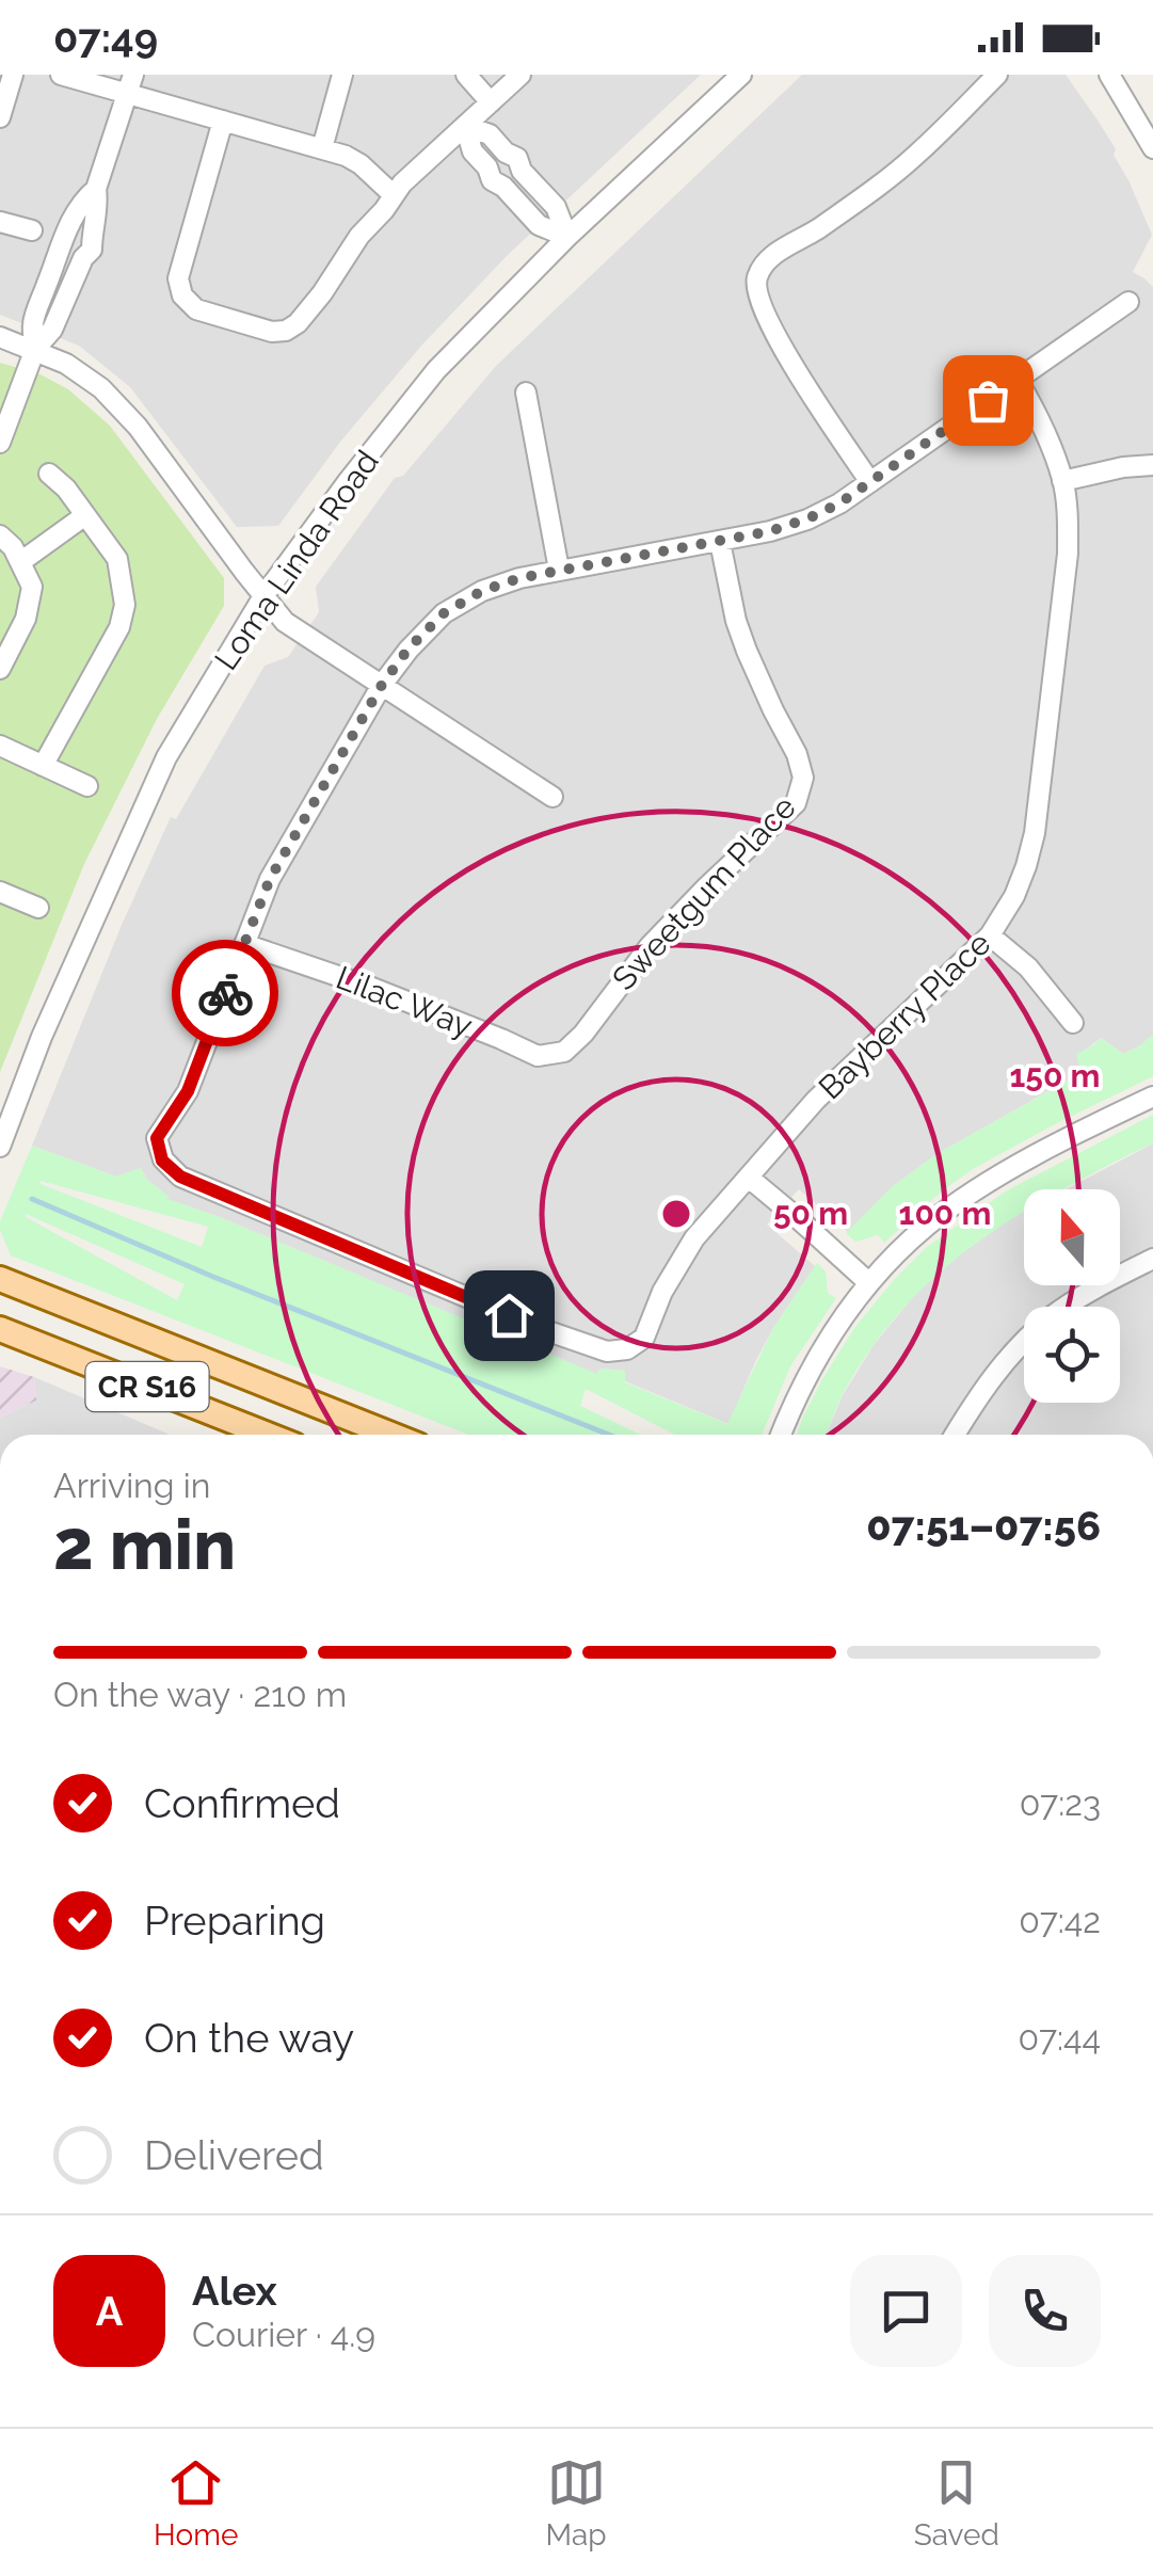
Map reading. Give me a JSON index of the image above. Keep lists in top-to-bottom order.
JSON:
{
  "streets": {
    "main road": ["CR S16"],
    "street": [
      "Loma Linda Road",
      "Sweetgum Place",
      "Lilac Way",
      "Bayberry Place"
    ]
  },
  "crossings": [
    ["Sweetgum Place", "Lilac Way"],
    ["Lilac Way", "Bayberry Place"]
  ],
  "north": "top",
  "page": {
    "status": "07:49",
    "heading": ["2 min", "Arriving in", "07:51–07:56"],
    "panel": ["Alex", "Courier · 4.9"],
    "bar": "On the way · 210 m",
    "list": [
      ["Confirmed", "07:23"],
      ["Preparing", "07:42"],
      ["On the way", "07:44"],
      "Delivered"
    ],
    "round": "A",
    "tabs": ["Home", "Map", "Saved"]
  },
  "rings": ["150 m", "50 m", "100 m"]
}
